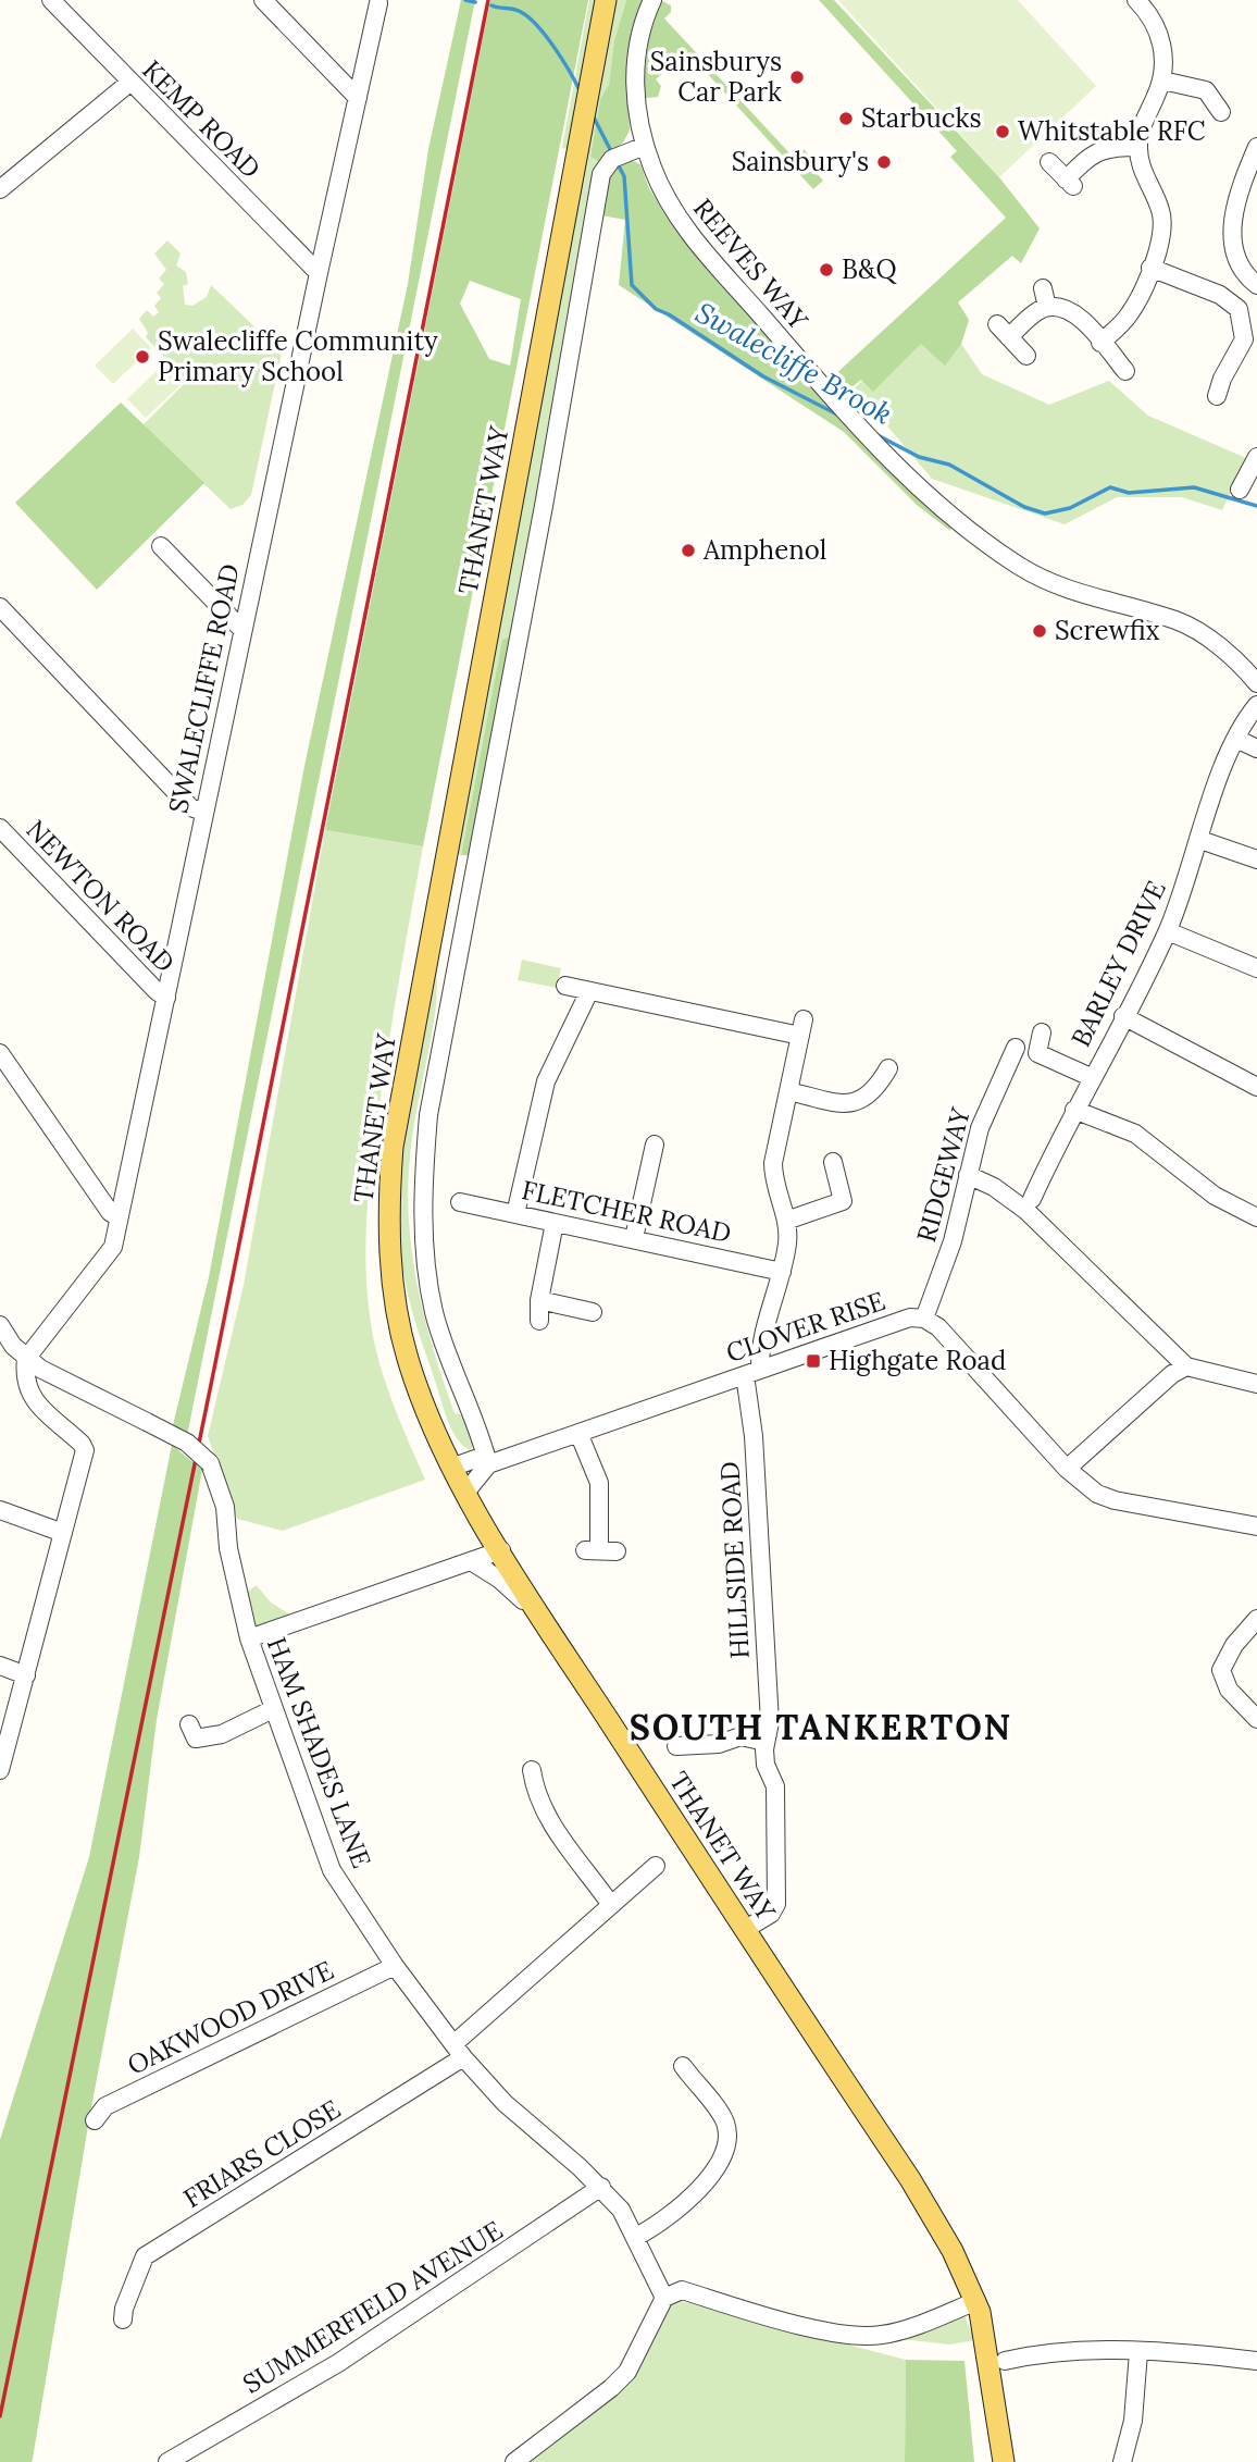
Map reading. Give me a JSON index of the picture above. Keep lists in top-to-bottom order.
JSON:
{
  "streets": {
    "main road": ["THANET WAY"],
    "street": [
      "KEMP ROAD",
      "REEVES WAY",
      "SWALECLIFFE ROAD",
      "NEWTON ROAD",
      "BARLEY DRIVE",
      "RIDGEWAY",
      "FLETCHER ROAD",
      "CLOVER RISE",
      "HILLSIDE ROAD",
      "HAM SHADES LANE",
      "OAKWOOD DRIVE",
      "FRIARS CLOSE",
      "SUMMERFIELD AVENUE"
    ]
  },
  "crossings": [
    ["KEMP ROAD", "SWALECLIFFE ROAD"],
    ["THANET WAY", "CLOVER RISE"],
    ["THANET WAY", "HILLSIDE ROAD"],
    ["SWALECLIFFE ROAD", "NEWTON ROAD"],
    ["SWALECLIFFE ROAD", "HAM SHADES LANE"],
    ["RIDGEWAY", "CLOVER RISE"],
    ["CLOVER RISE", "HILLSIDE ROAD"],
    ["HAM SHADES LANE", "OAKWOOD DRIVE"],
    ["HAM SHADES LANE", "FRIARS CLOSE"],
    ["HAM SHADES LANE", "SUMMERFIELD AVENUE"]
  ],
  "districts": ["SOUTH TANKERTON"],
  "water": ["Swalecliffe Brook"],
  "places": {
    "other": [
      "Sainsburys Car Park",
      "Starbucks",
      "Whitstable RFC",
      "Sainsbury's",
      "B&Q",
      "Swalecliffe Community Primary School",
      "Amphenol",
      "Screwfix"
    ],
    "transit": ["Highgate Road"]
  }
}
